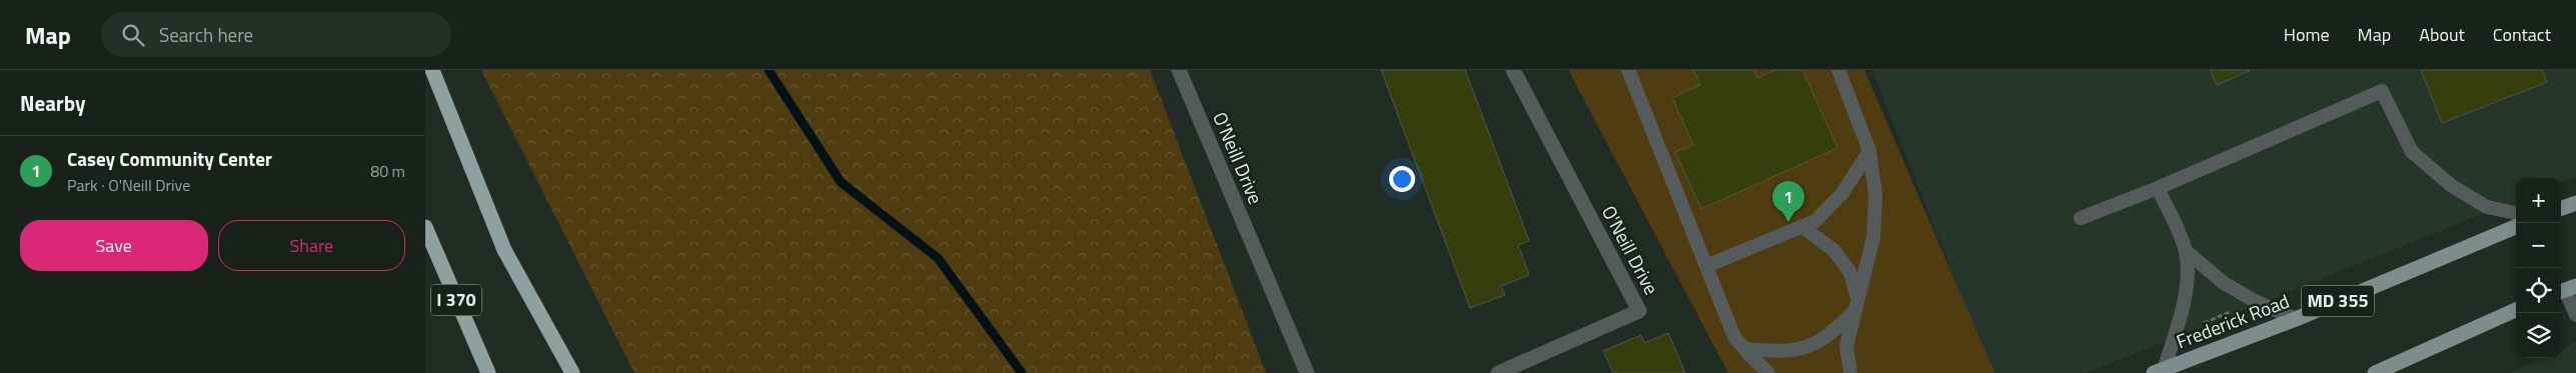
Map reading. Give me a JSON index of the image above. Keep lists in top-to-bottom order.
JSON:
{
  "streets": {
    "highway": ["I 370"],
    "main road": ["MD 355", "Frederick Road"],
    "street": ["O'Neill Drive"]
  },
  "page": {
    "header": "Map",
    "search": "Search here",
    "nav": [
      "Home",
      "Map",
      "About",
      "Contact"
    ],
    "heading": "Nearby",
    "list": [
      {
        "mark": "1",
        "name": "Casey Community Center",
        "note": "Park · O'Neill Drive",
        "value": "80 m"
      }
    ],
    "map_buttons": ["+", "−"],
    "pins": "1",
    "buttons": ["Save", "Share"]
  }
}
